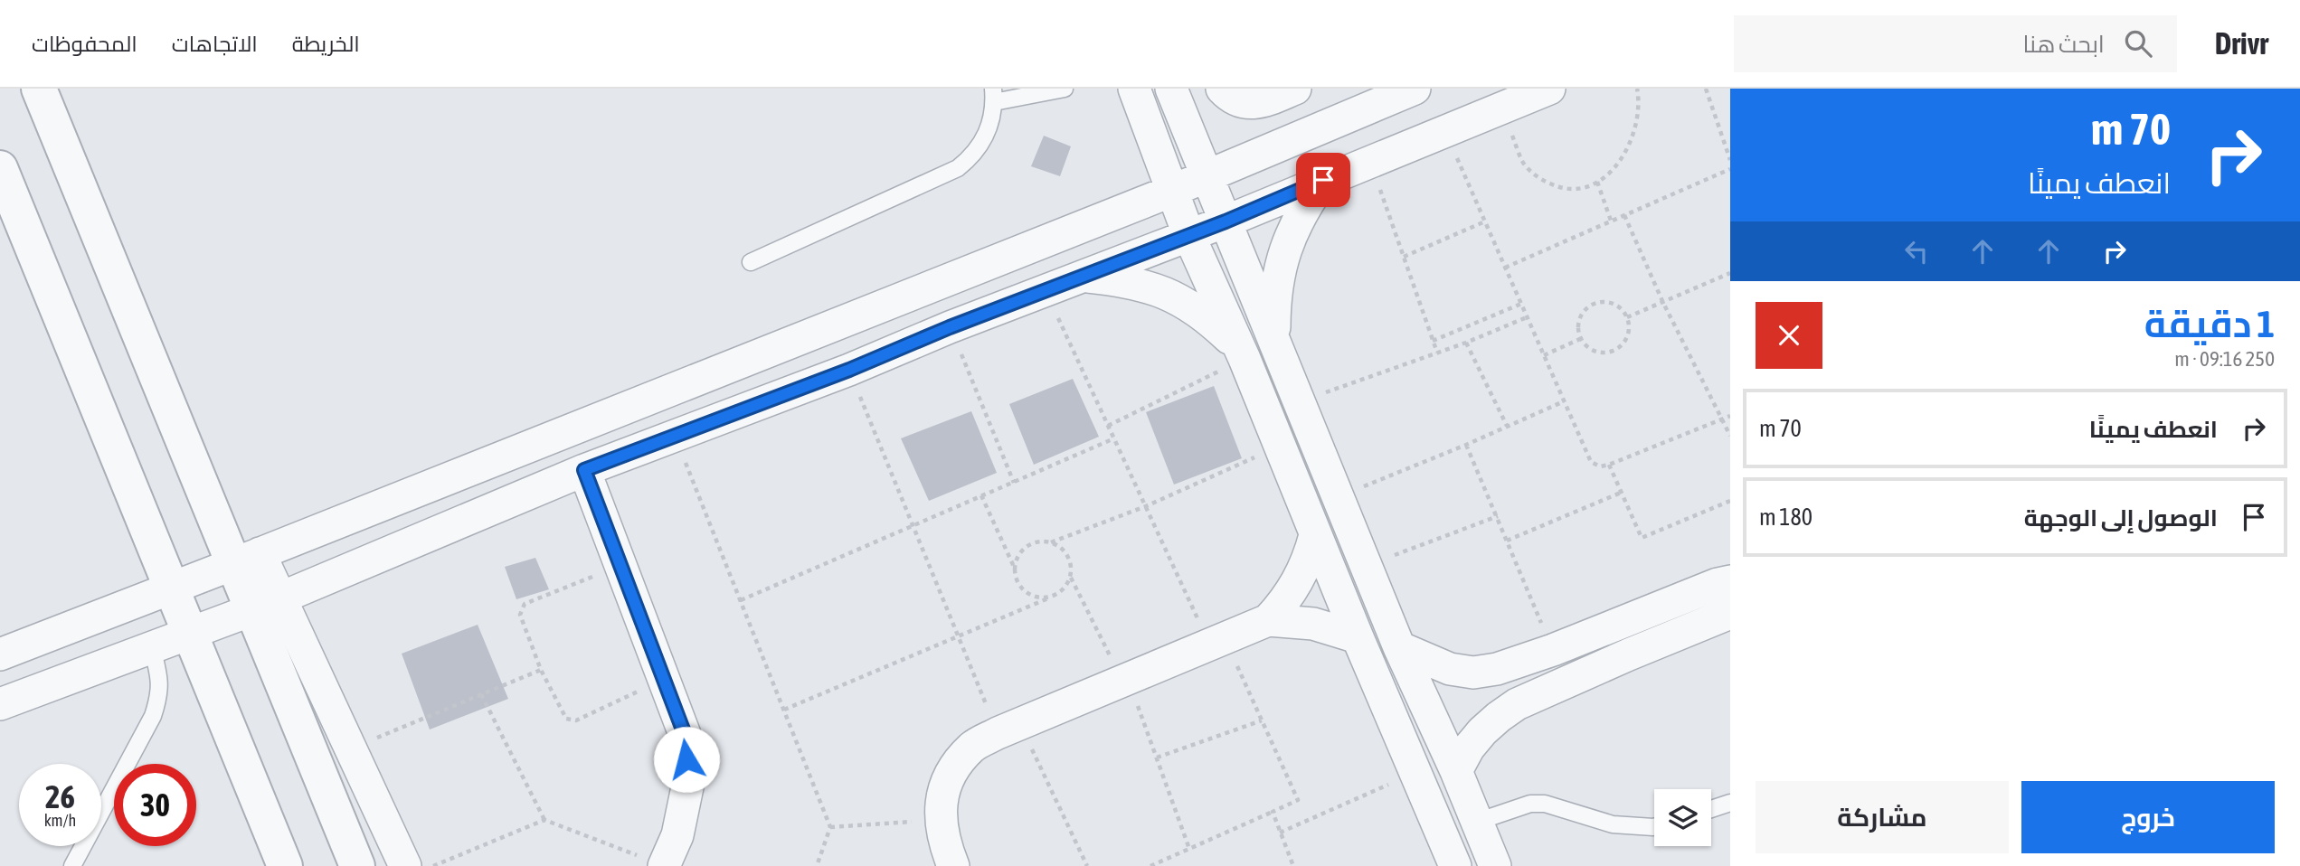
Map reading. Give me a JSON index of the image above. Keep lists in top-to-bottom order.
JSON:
{
  "page": {
    "header": "Drivr",
    "search": "ابحث هنا",
    "nav": ["الخريطة", "الاتجاهات", "المحفوظات"],
    "turn": ["70 m", "انعطف يمينًا"],
    "heading": ["1 دقيقة", "250 m · 09:16"],
    "list": [
      {
        "name": "انعطف يمينًا",
        "value": "70 m"
      },
      {
        "name": "الوصول إلى الوجهة",
        "value": "180 m"
      }
    ],
    "speed": "26 km/h",
    "limit": "30",
    "buttons": ["خروج", "مشاركة"]
  }
}
